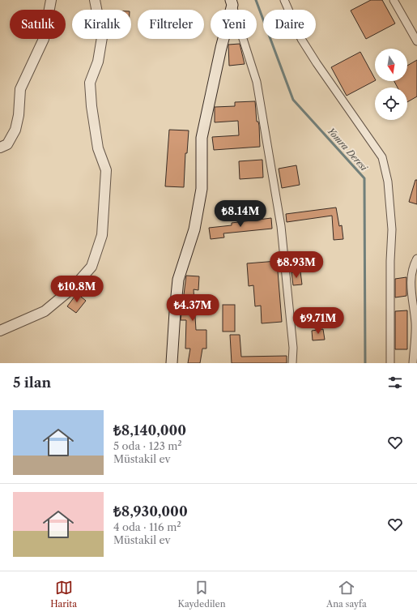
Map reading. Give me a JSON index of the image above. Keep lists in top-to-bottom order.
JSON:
{
  "water": ["Yomra Deresi"],
  "north": "bottom",
  "page": {
    "chip": [
      "Satılık",
      "Kiralık",
      "Filtreler",
      "Yeni",
      "Daire"
    ],
    "price": [
      "₺8.14M",
      "₺8.93M",
      "₺10.8M",
      "₺4.37M",
      "₺9.71M"
    ],
    "heading": "5 ilan",
    "list": [
      {
        "name": "₺8,140,000",
        "note": "5 oda · 123 m² · Müstakil ev"
      },
      {
        "name": "₺8,930,000",
        "note": "4 oda · 116 m² · Müstakil ev"
      }
    ],
    "tabs": ["Harita", "Kaydedilen", "Ana sayfa"]
  }
}
